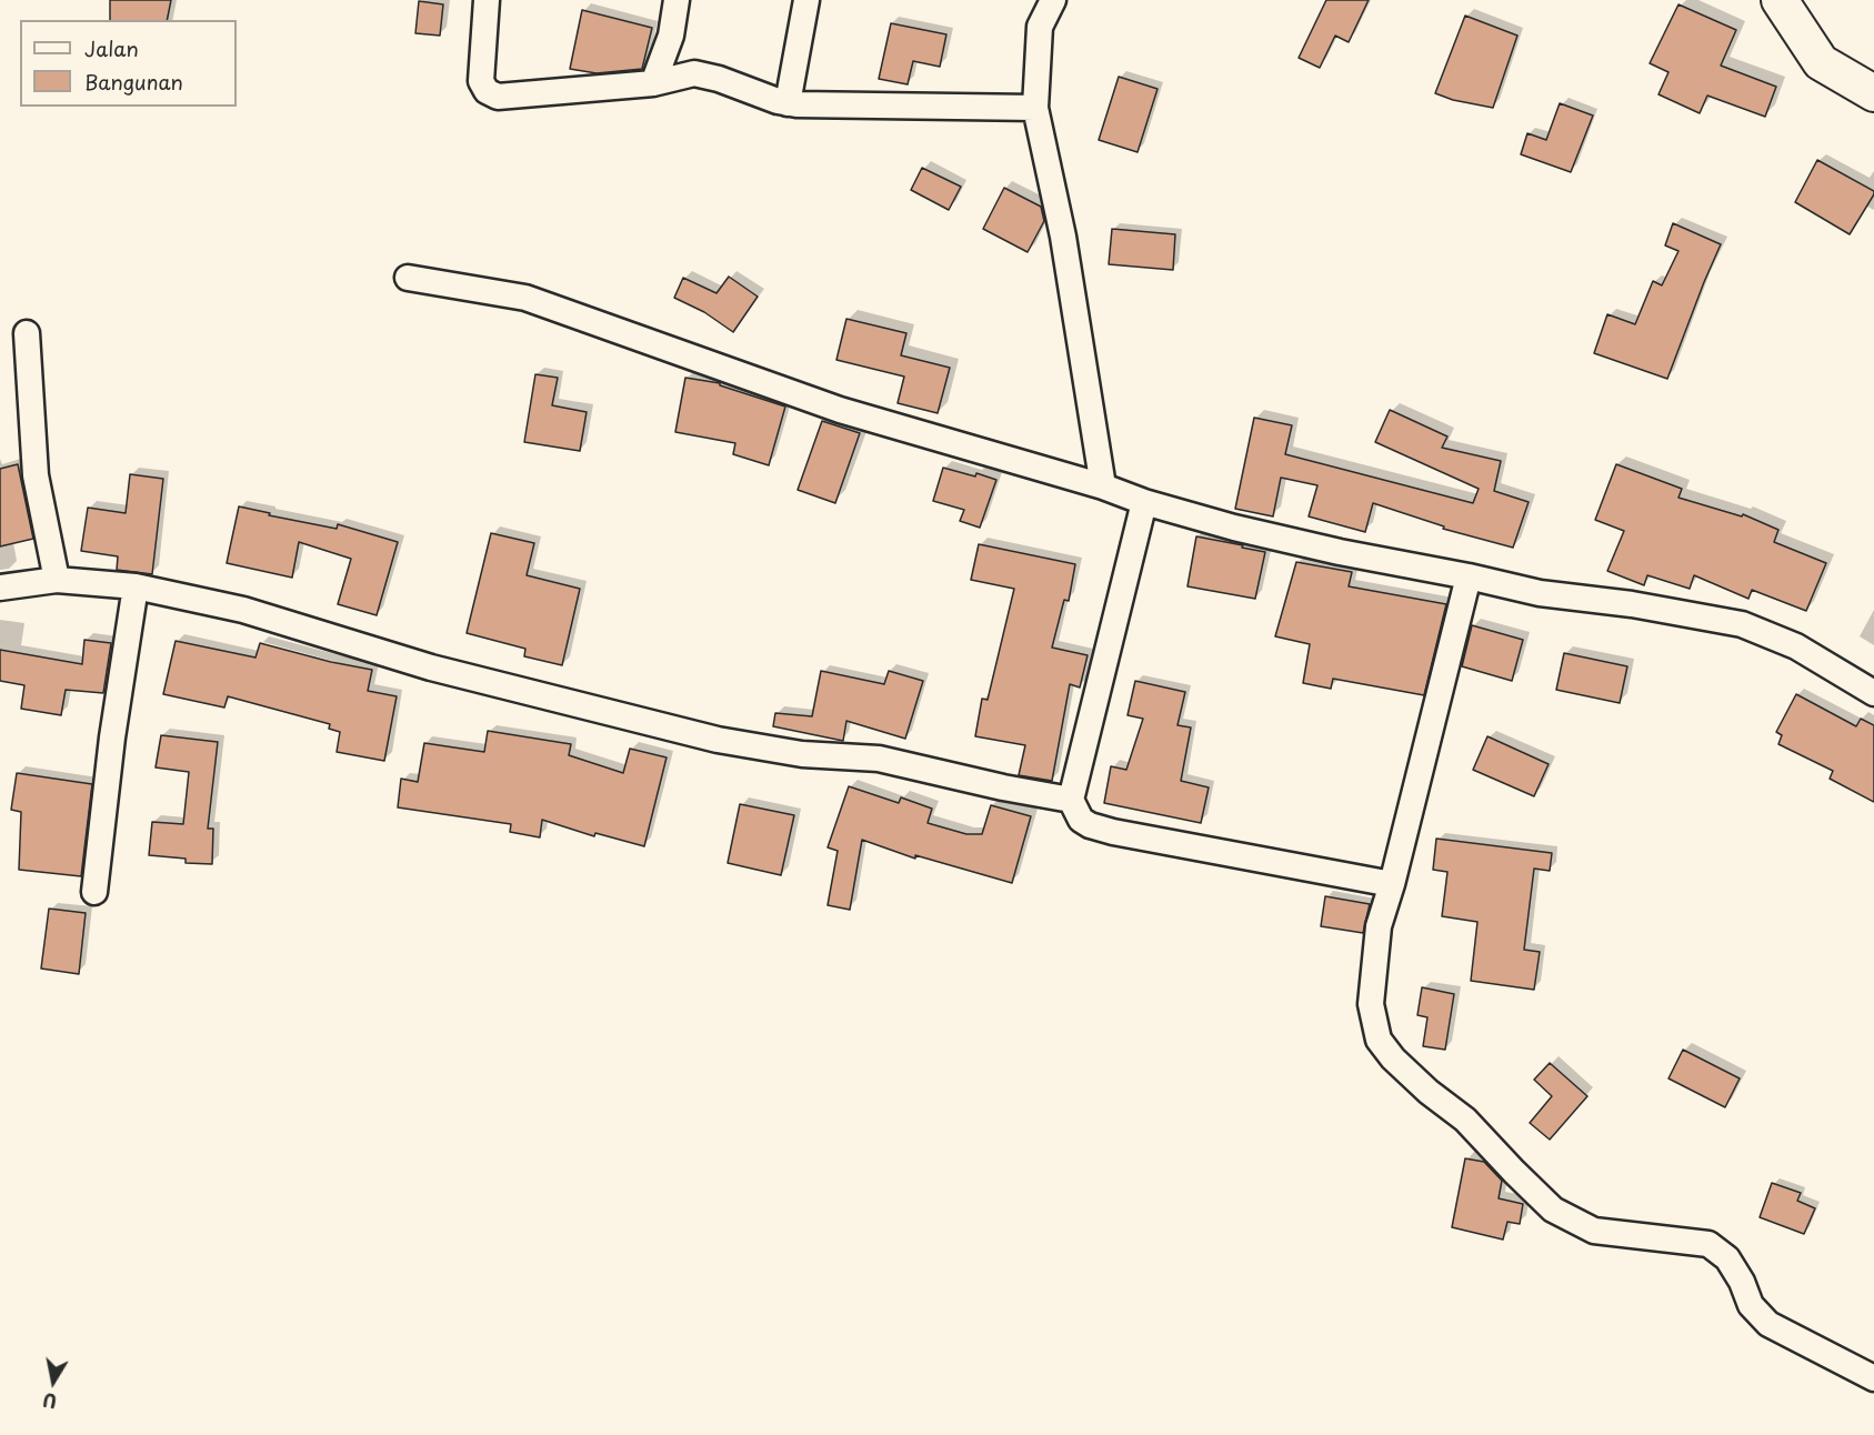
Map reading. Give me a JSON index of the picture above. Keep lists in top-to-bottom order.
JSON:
{
  "legend": ["Jalan", "Bangunan"],
  "north": "bottom"
}
